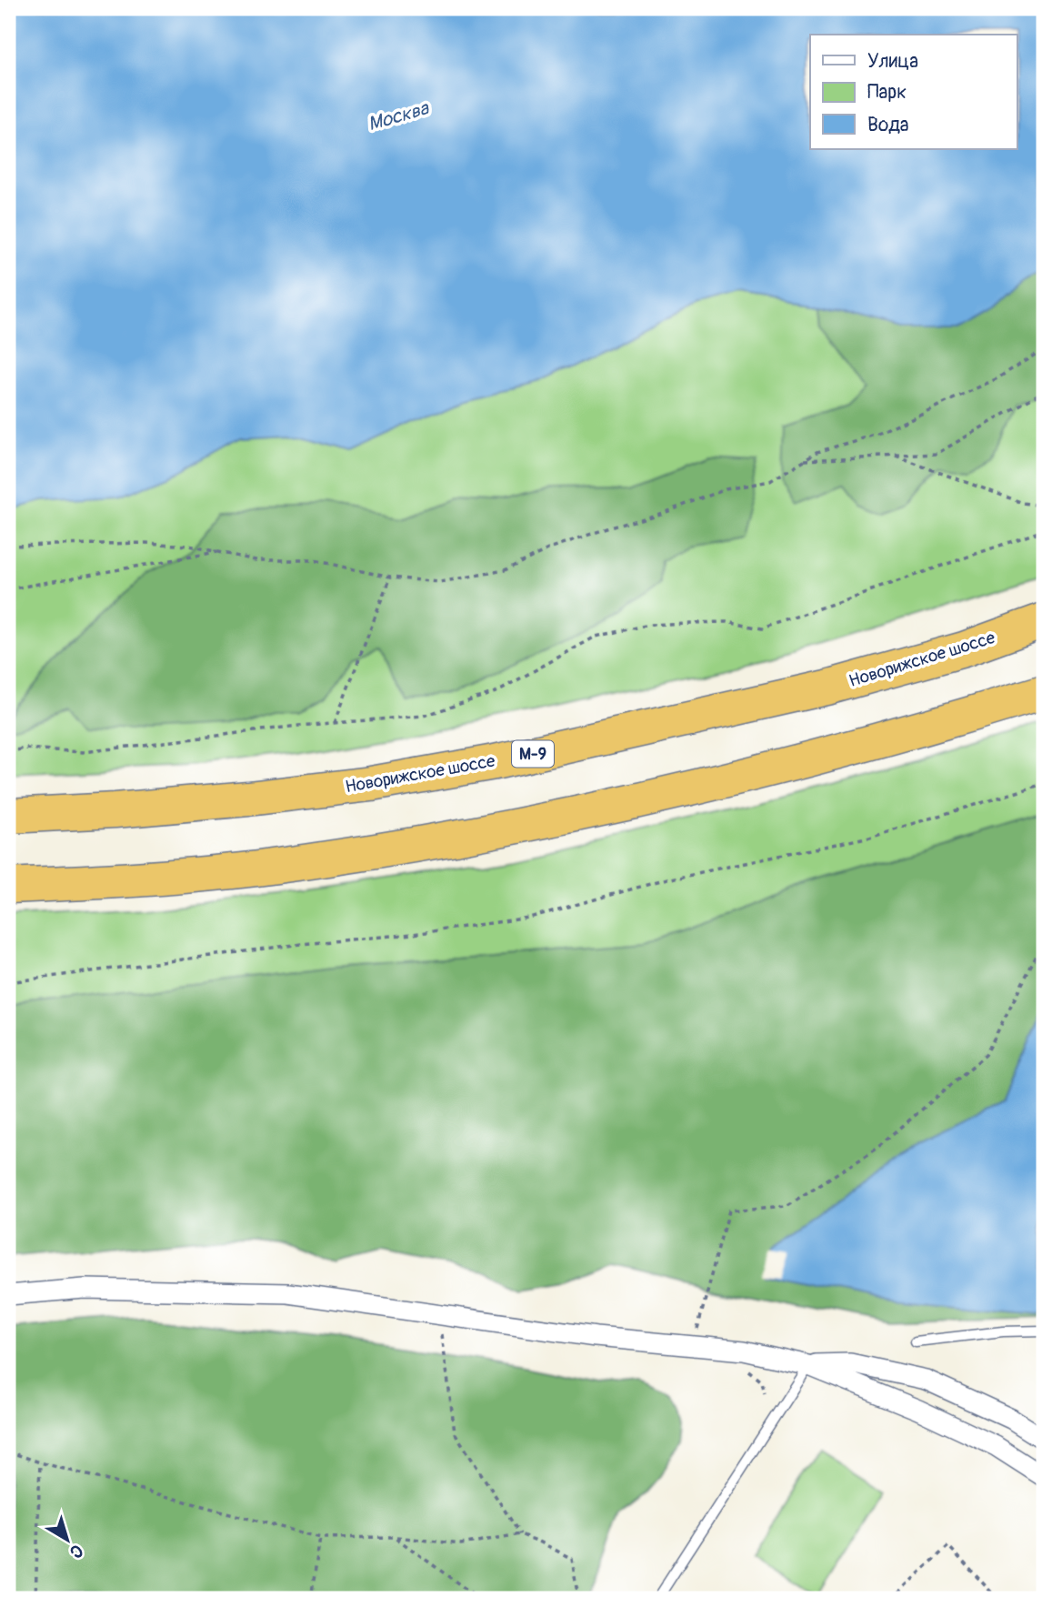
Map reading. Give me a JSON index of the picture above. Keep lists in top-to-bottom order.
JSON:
{
  "streets": {
    "highway": ["Новорижское шоссе", "М-9"]
  },
  "water": ["Москва"],
  "legend": ["Улица", "Парк", "Вода"],
  "north": "bottom right"
}
